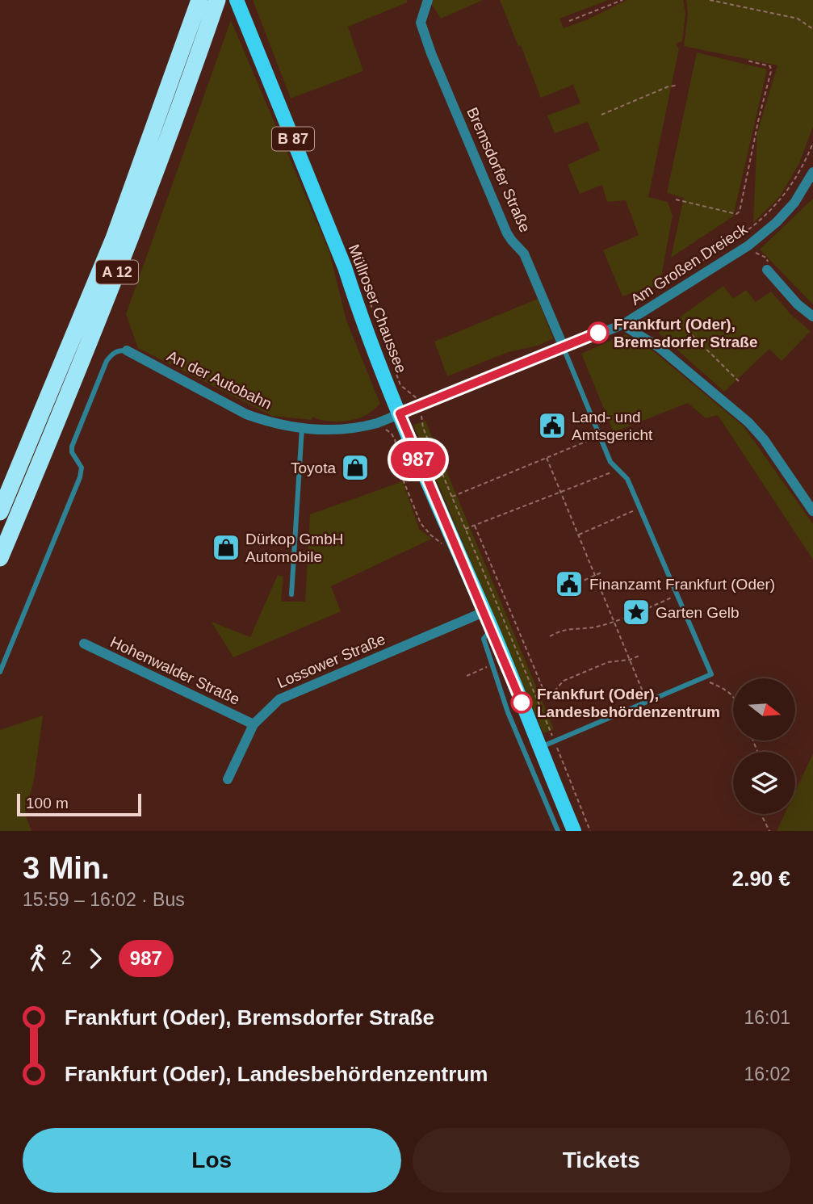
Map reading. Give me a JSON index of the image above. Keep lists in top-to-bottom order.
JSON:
{
  "streets": {
    "highway": ["A 12"],
    "main road": ["B 87", "Müllroser Chaussee"],
    "street": [
      "Bremsdorfer Straße",
      "Am Großen Dreieck",
      "An der Autobahn",
      "Lossower Straße",
      "Hohenwalder Straße"
    ]
  },
  "crossings": [
    ["Bremsdorfer Straße", "Am Großen Dreieck"],
    ["Am Großen Dreieck", "Müllroser Chaussee"],
    ["Am Großen Dreieck", "An der Autobahn"],
    ["Müllroser Chaussee", "An der Autobahn"],
    ["Müllroser Chaussee", "Lossower Straße"],
    ["Lossower Straße", "Hohenwalder Straße"]
  ],
  "places": {
    "other": ["Frankfurt (Oder), Bremsdorfer Straße", "Frankfurt (Oder), Landesbehördenzentrum"],
    "public building": ["Land- und Amtsgericht", "Finanzamt Frankfurt (Oder)"],
    "shop": ["Toyota", "Dürkop GmbH Automobile"],
    "place": ["Garten Gelb"]
  },
  "lines": ["bus line 987"],
  "scale_bar": "100 m",
  "north": "right",
  "page": {
    "on_map": "987",
    "scale": "100 m",
    "heading": ["3 Min.", "15:59 – 16:02 · Bus", "2.90 €"],
    "legs": ["2", "987"],
    "list": [
      {
        "name": "Frankfurt (Oder), Bremsdorfer Straße",
        "value": "16:01"
      },
      {
        "name": "Frankfurt (Oder), Landesbehördenzentrum",
        "value": "16:02"
      }
    ],
    "buttons": ["Los", "Tickets"]
  }
}
